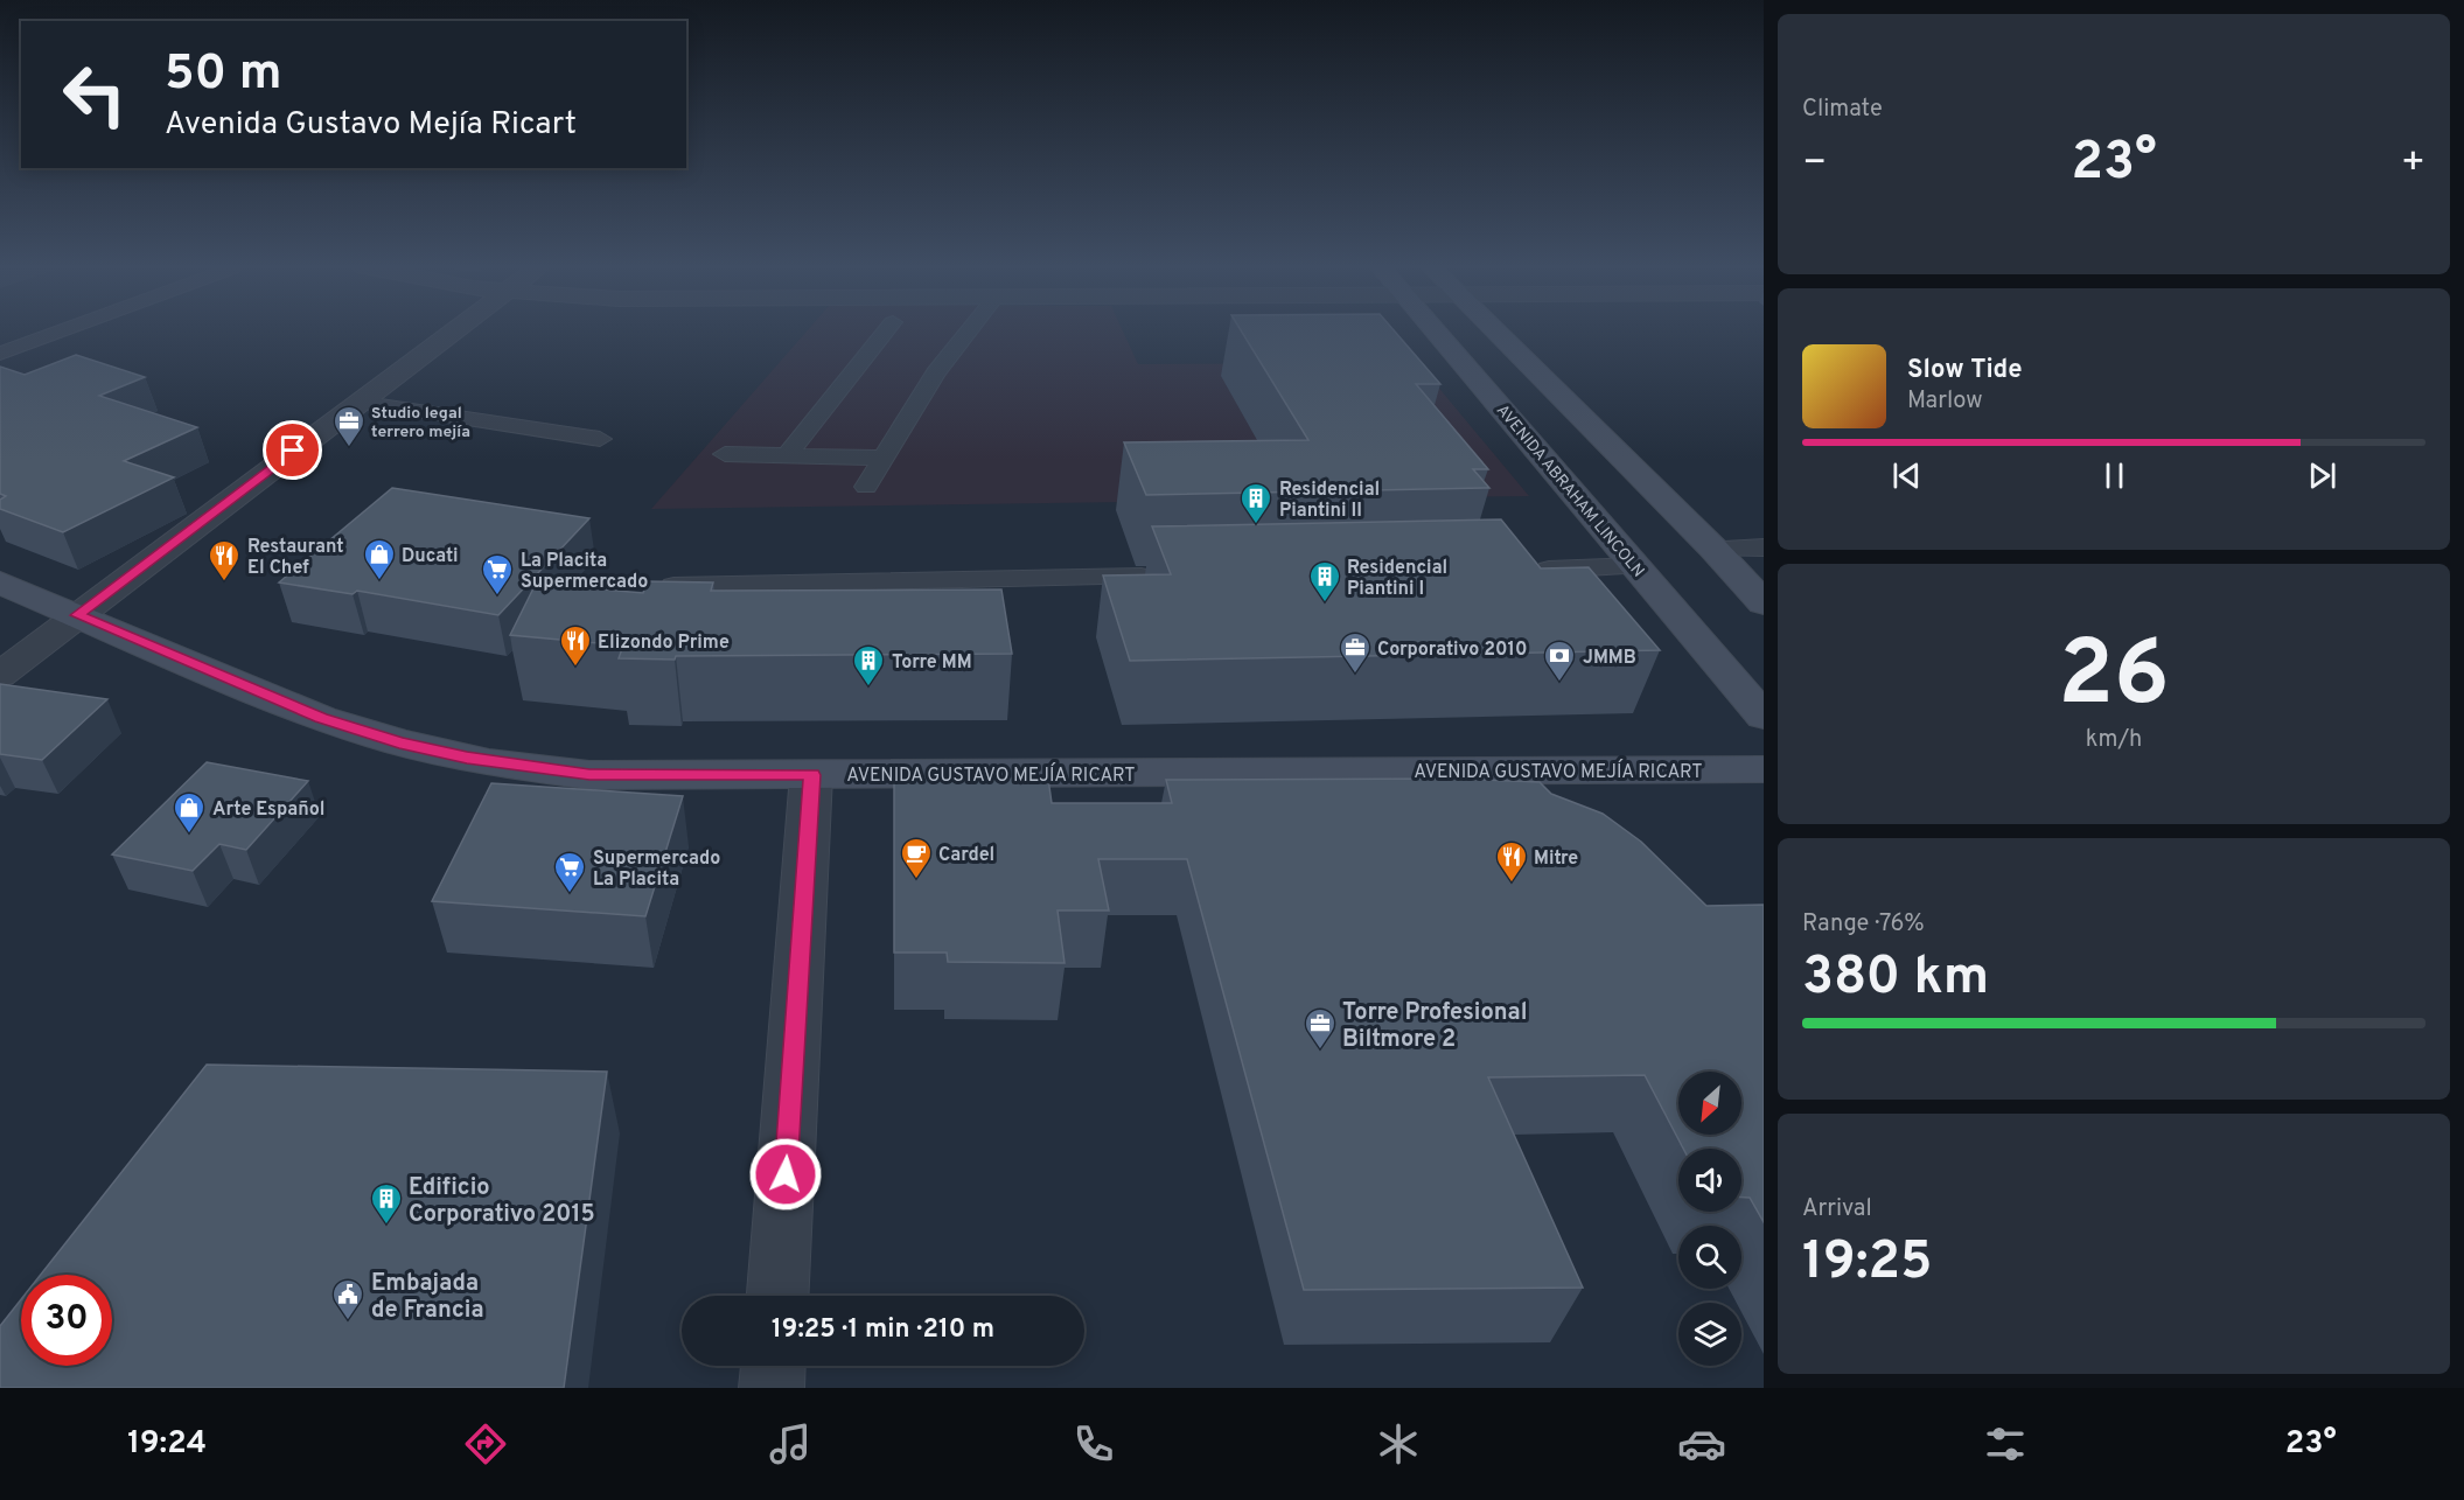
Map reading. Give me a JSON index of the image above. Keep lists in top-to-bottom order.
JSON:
{
  "streets": {
    "main road": ["AVENIDA ABRAHAM LINCOLN", "AVENIDA GUSTAVO MEJÍA RICART"]
  },
  "places": {
    "office": ["Studio legal terrero mejía", "Corporativo 2010", "Torre Profesional Biltmore 2"],
    "building": [
      "Residencial Piantini II",
      "Residencial Piantini I",
      "Torre MM",
      "Edificio Corporativo 2015"
    ],
    "shop": ["Ducati", "Arte Español"],
    "restaurant": ["Restaurant El Chef", "Elizondo Prime", "Mitre"],
    "supermarket": ["La Placita Supermercado", "Supermercado La Placita"],
    "bank": ["JMMB"],
    "cafe": ["Cardel"],
    "public building": ["Embajada de Francia"]
  },
  "north": "bottom left",
  "page": {
    "tile": [
      "Climate",
      ["26", "km/h"],
      ["Range · 76%", "380 km"],
      ["Arrival", "19:25"]
    ],
    "turn": ["50 m", "Avenida Gustavo Mejía Ricart"],
    "heat": ["−", "23°", "+"],
    "song": ["Slow Tide", "Marlow"],
    "limit": "30",
    "trip": "19:25 · 1 min · 210 m",
    "tabs": ["19:24", "23°"]
  }
}
